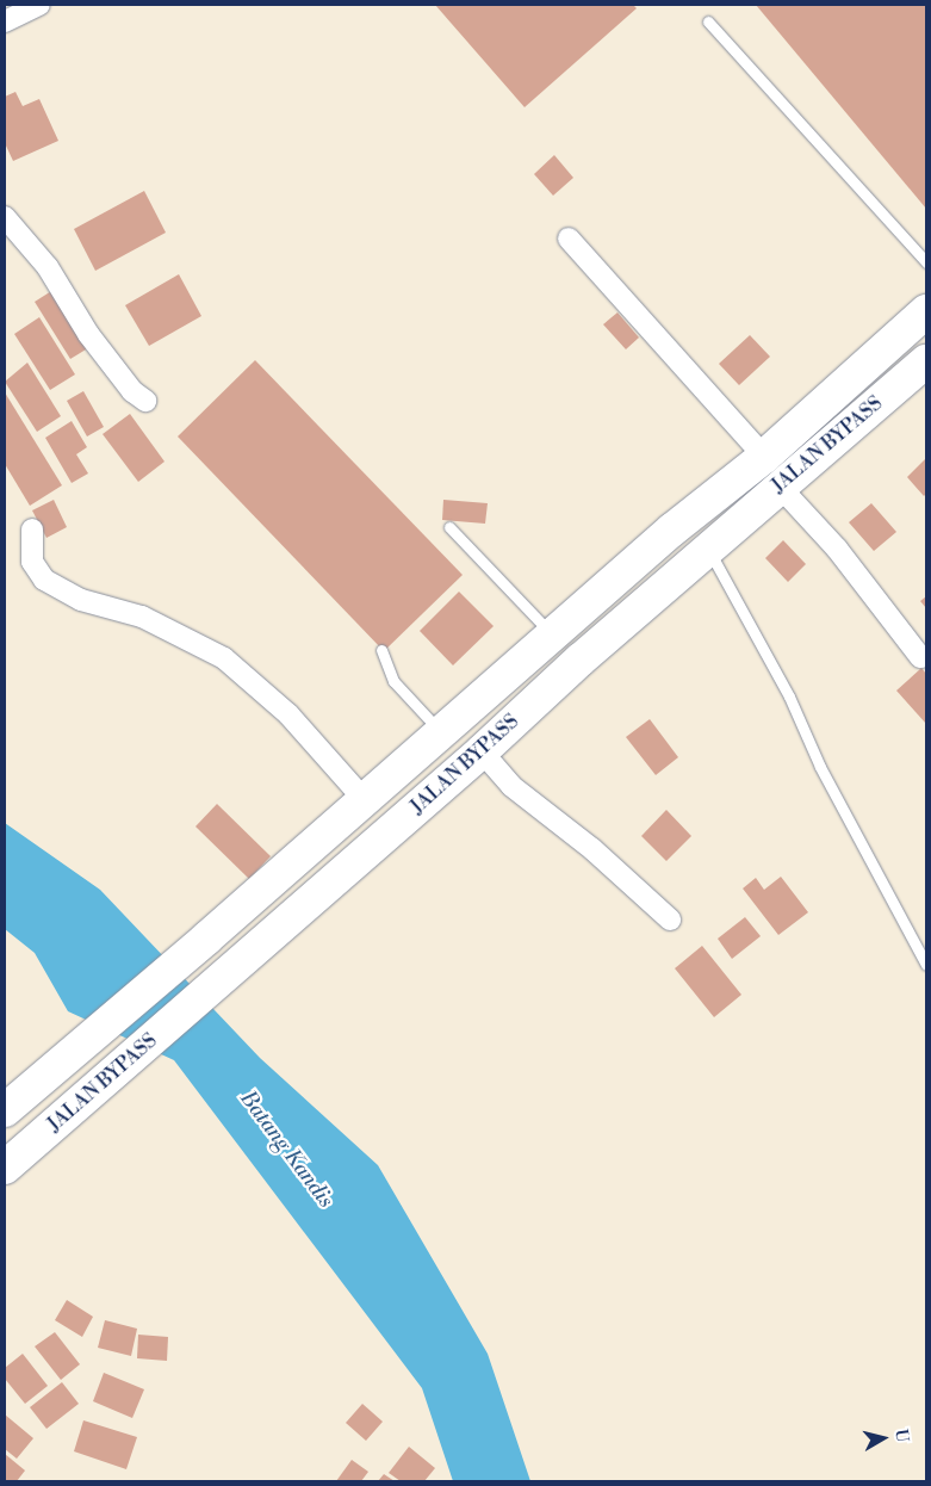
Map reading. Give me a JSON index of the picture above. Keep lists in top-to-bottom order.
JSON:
{
  "streets": {
    "highway": ["JALAN BYPASS"]
  },
  "water": ["Batang Kandis"],
  "north": "right"
}
